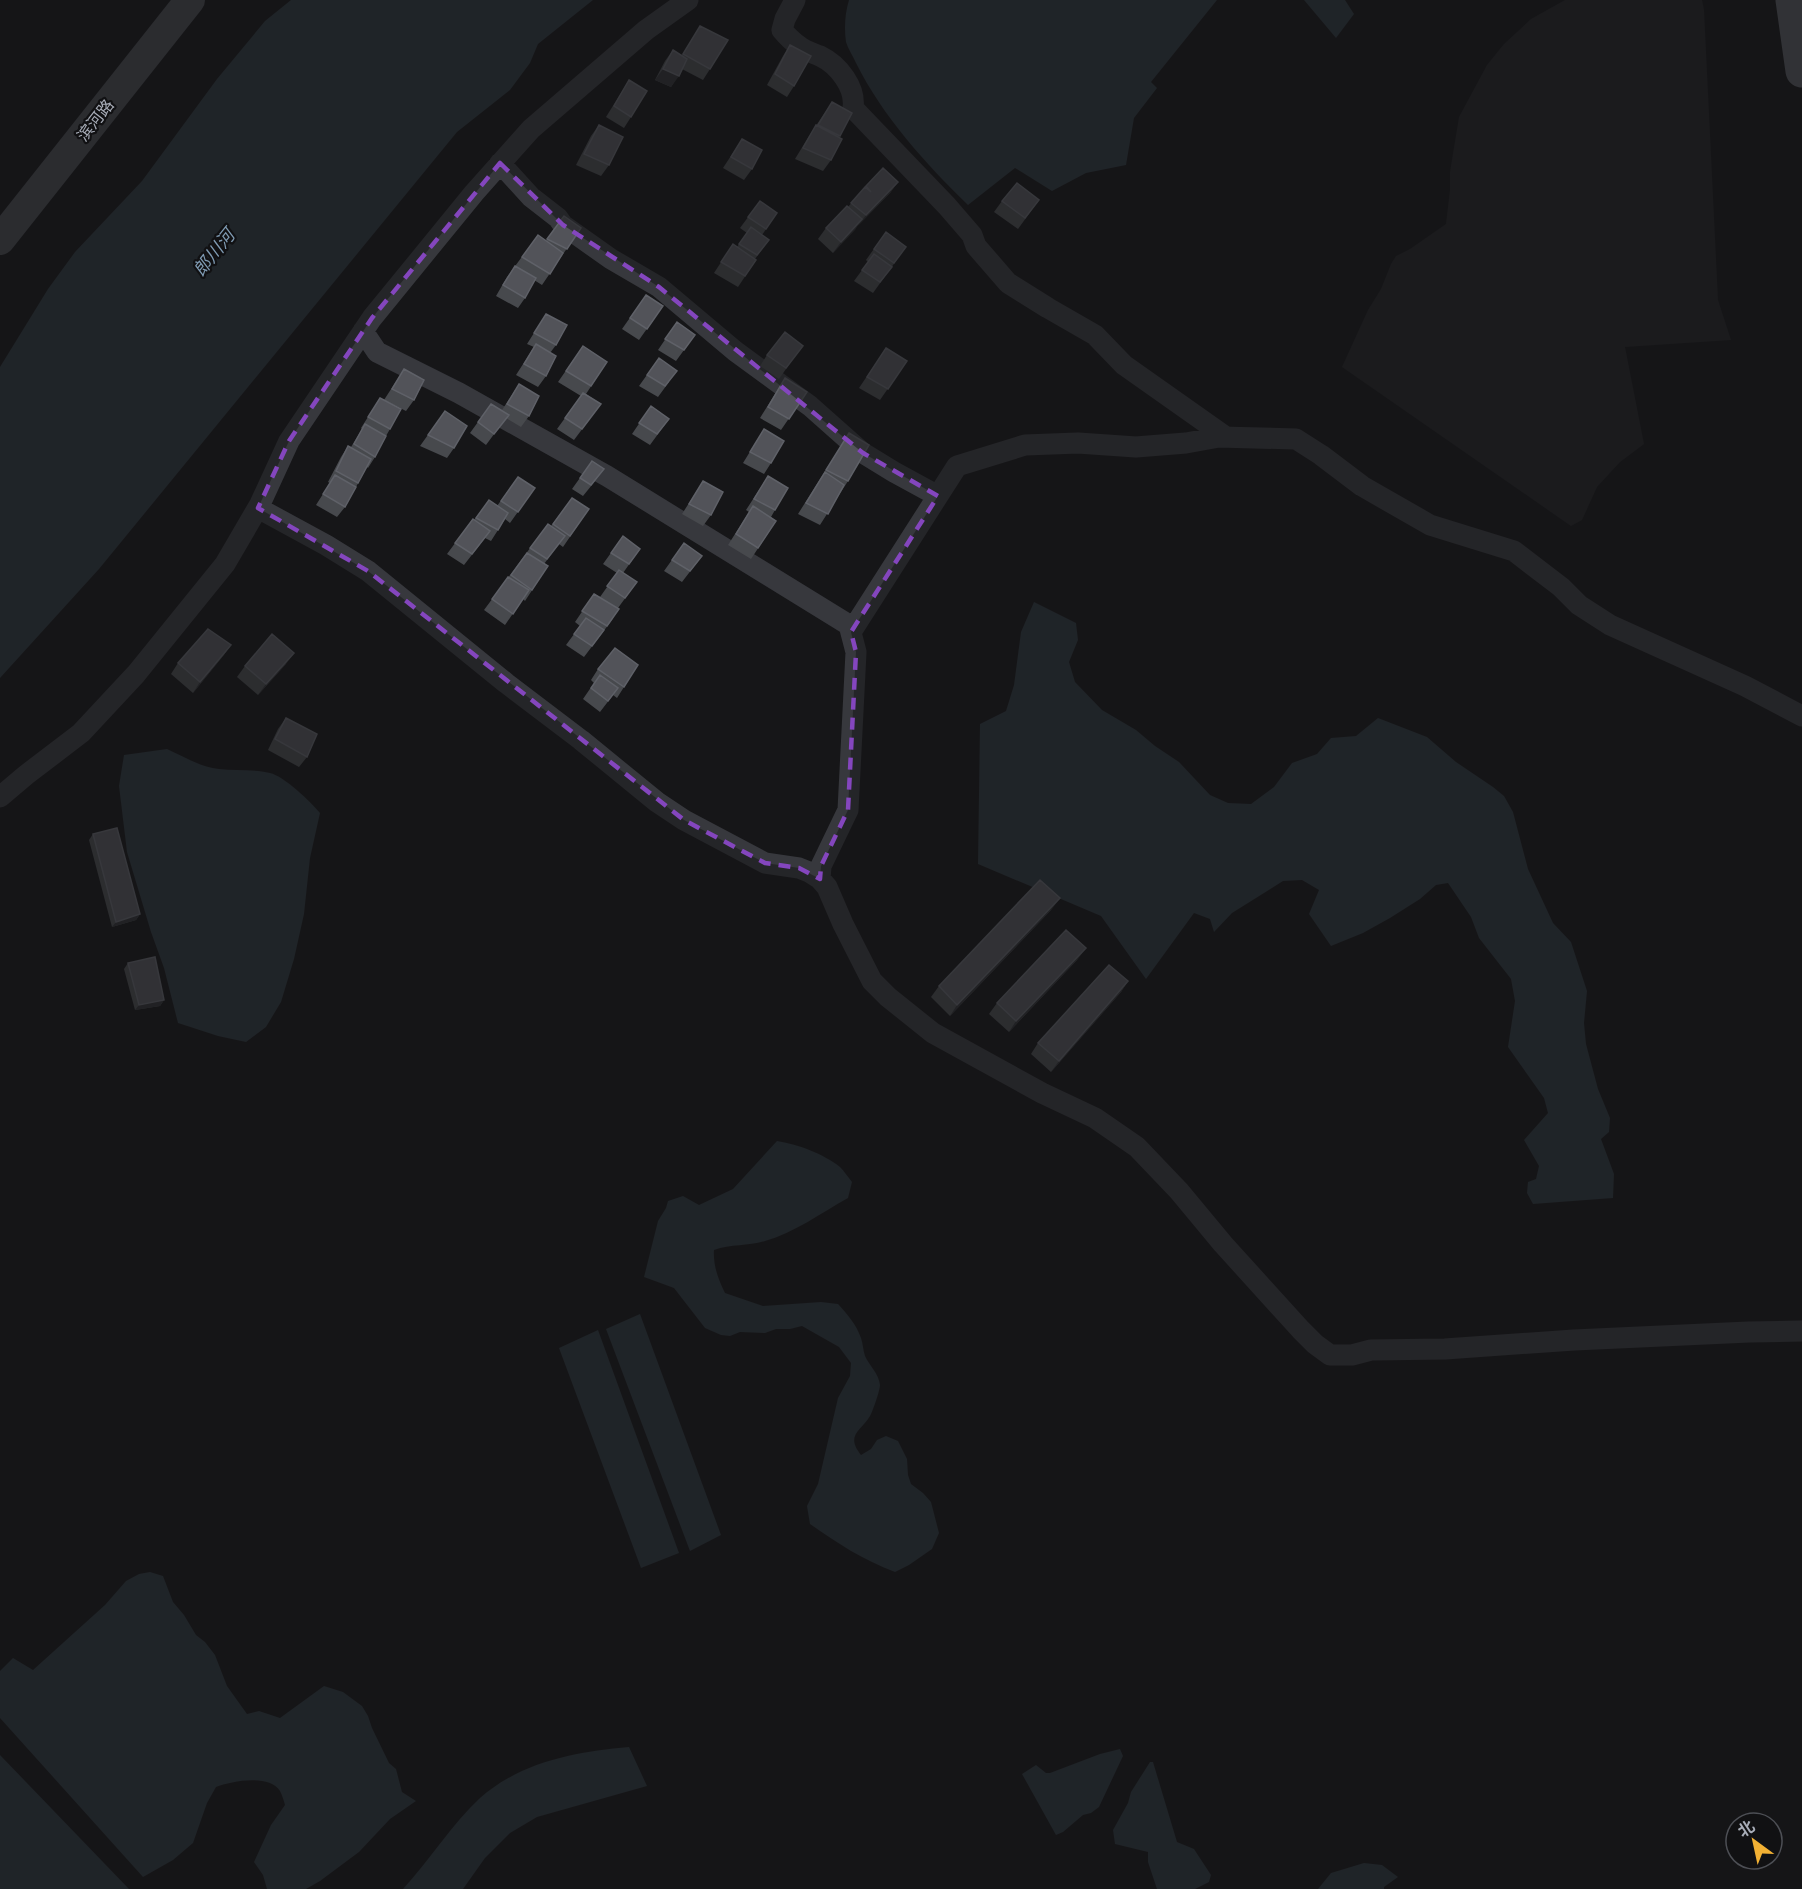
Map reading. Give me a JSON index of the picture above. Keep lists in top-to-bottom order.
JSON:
{
  "streets": {
    "street": ["滨河路"]
  },
  "water": ["郎川河"],
  "north": "top left"
}
